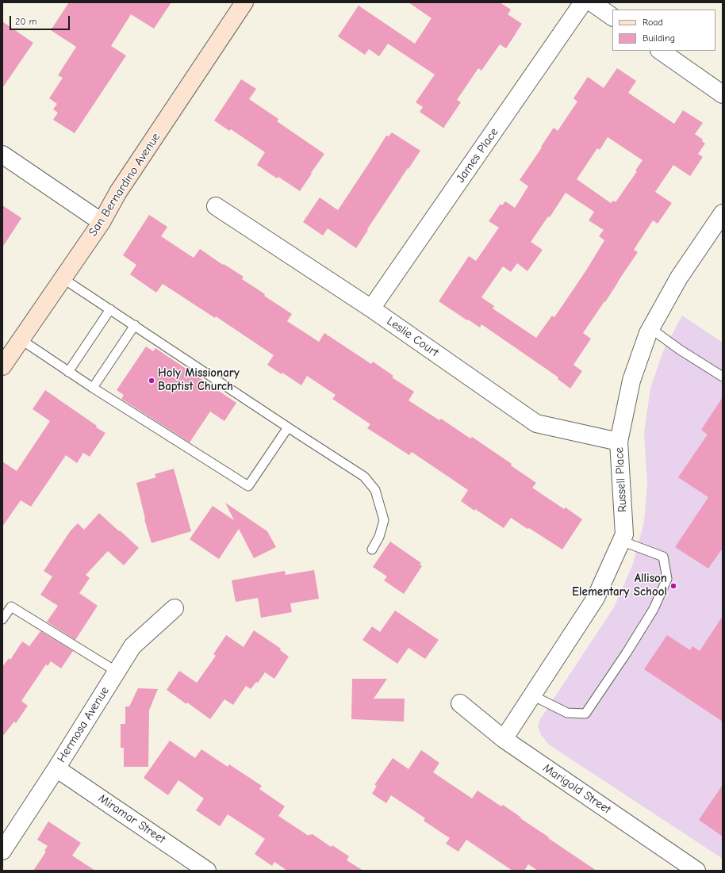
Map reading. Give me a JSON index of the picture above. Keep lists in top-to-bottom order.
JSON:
{
  "streets": {
    "main road": ["San Bernardino Avenue"],
    "street": [
      "James Place",
      "Leslie Court",
      "Russell Place",
      "Hermosa Avenue",
      "Marigold Street",
      "Miramar Street"
    ]
  },
  "crossings": [
    ["James Place", "Leslie Court"],
    ["Leslie Court", "Russell Place"],
    ["Russell Place", "Marigold Street"],
    ["Hermosa Avenue", "Miramar Street"]
  ],
  "places": ["Holy Missionary Baptist Church", "Allison Elementary School"],
  "legend": ["Road", "Building"],
  "scale_bar": "20 m"
}
